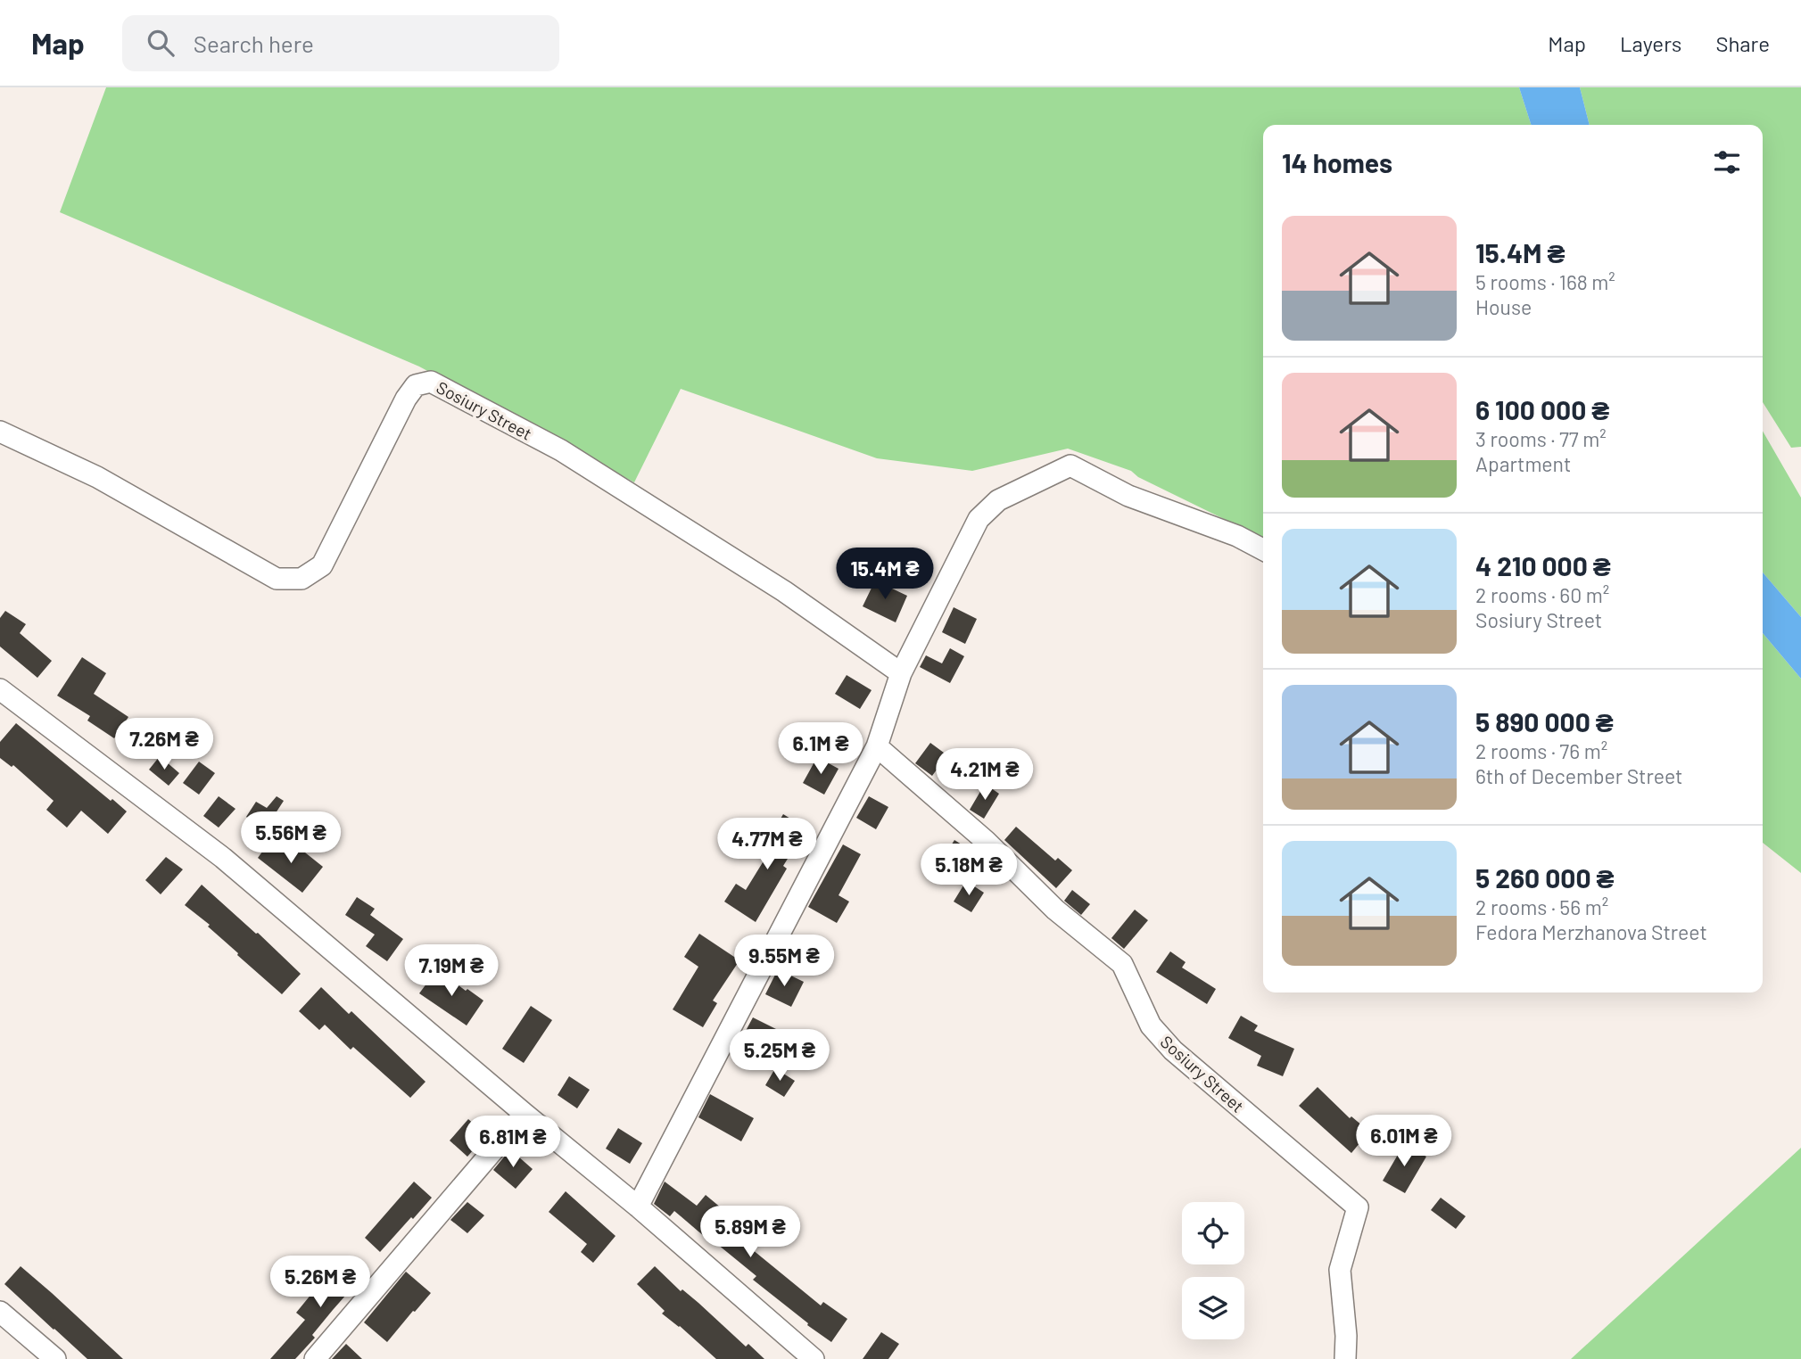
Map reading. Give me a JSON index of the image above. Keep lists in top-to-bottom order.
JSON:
{
  "streets": {
    "street": ["Sosiury Street"]
  },
  "page": {
    "header": "Map",
    "search": "Search here",
    "nav": ["Map", "Layers", "Share"],
    "heading": "14 homes",
    "list": [
      {
        "name": "15.4M ₴",
        "note": "5 rooms · 168 m² · House"
      },
      {
        "name": "6 100 000 ₴",
        "note": "3 rooms · 77 m² · Apartment"
      },
      {
        "name": "4 210 000 ₴",
        "note": "2 rooms · 60 m² · Sosiury Street"
      },
      {
        "name": "5 890 000 ₴",
        "note": "2 rooms · 76 m² · 6th of December Street"
      },
      {
        "name": "5 260 000 ₴",
        "note": "2 rooms · 56 m² · Fedora Merzhanova Street"
      }
    ],
    "price": [
      "15.4M ₴",
      "7.26M ₴",
      "6.1M ₴",
      "4.21M ₴",
      "5.56M ₴",
      "4.77M ₴",
      "5.18M ₴",
      "9.55M ₴",
      "7.19M ₴",
      "5.25M ₴",
      "6.01M ₴",
      "6.81M ₴",
      "5.89M ₴",
      "5.26M ₴"
    ]
  }
}
